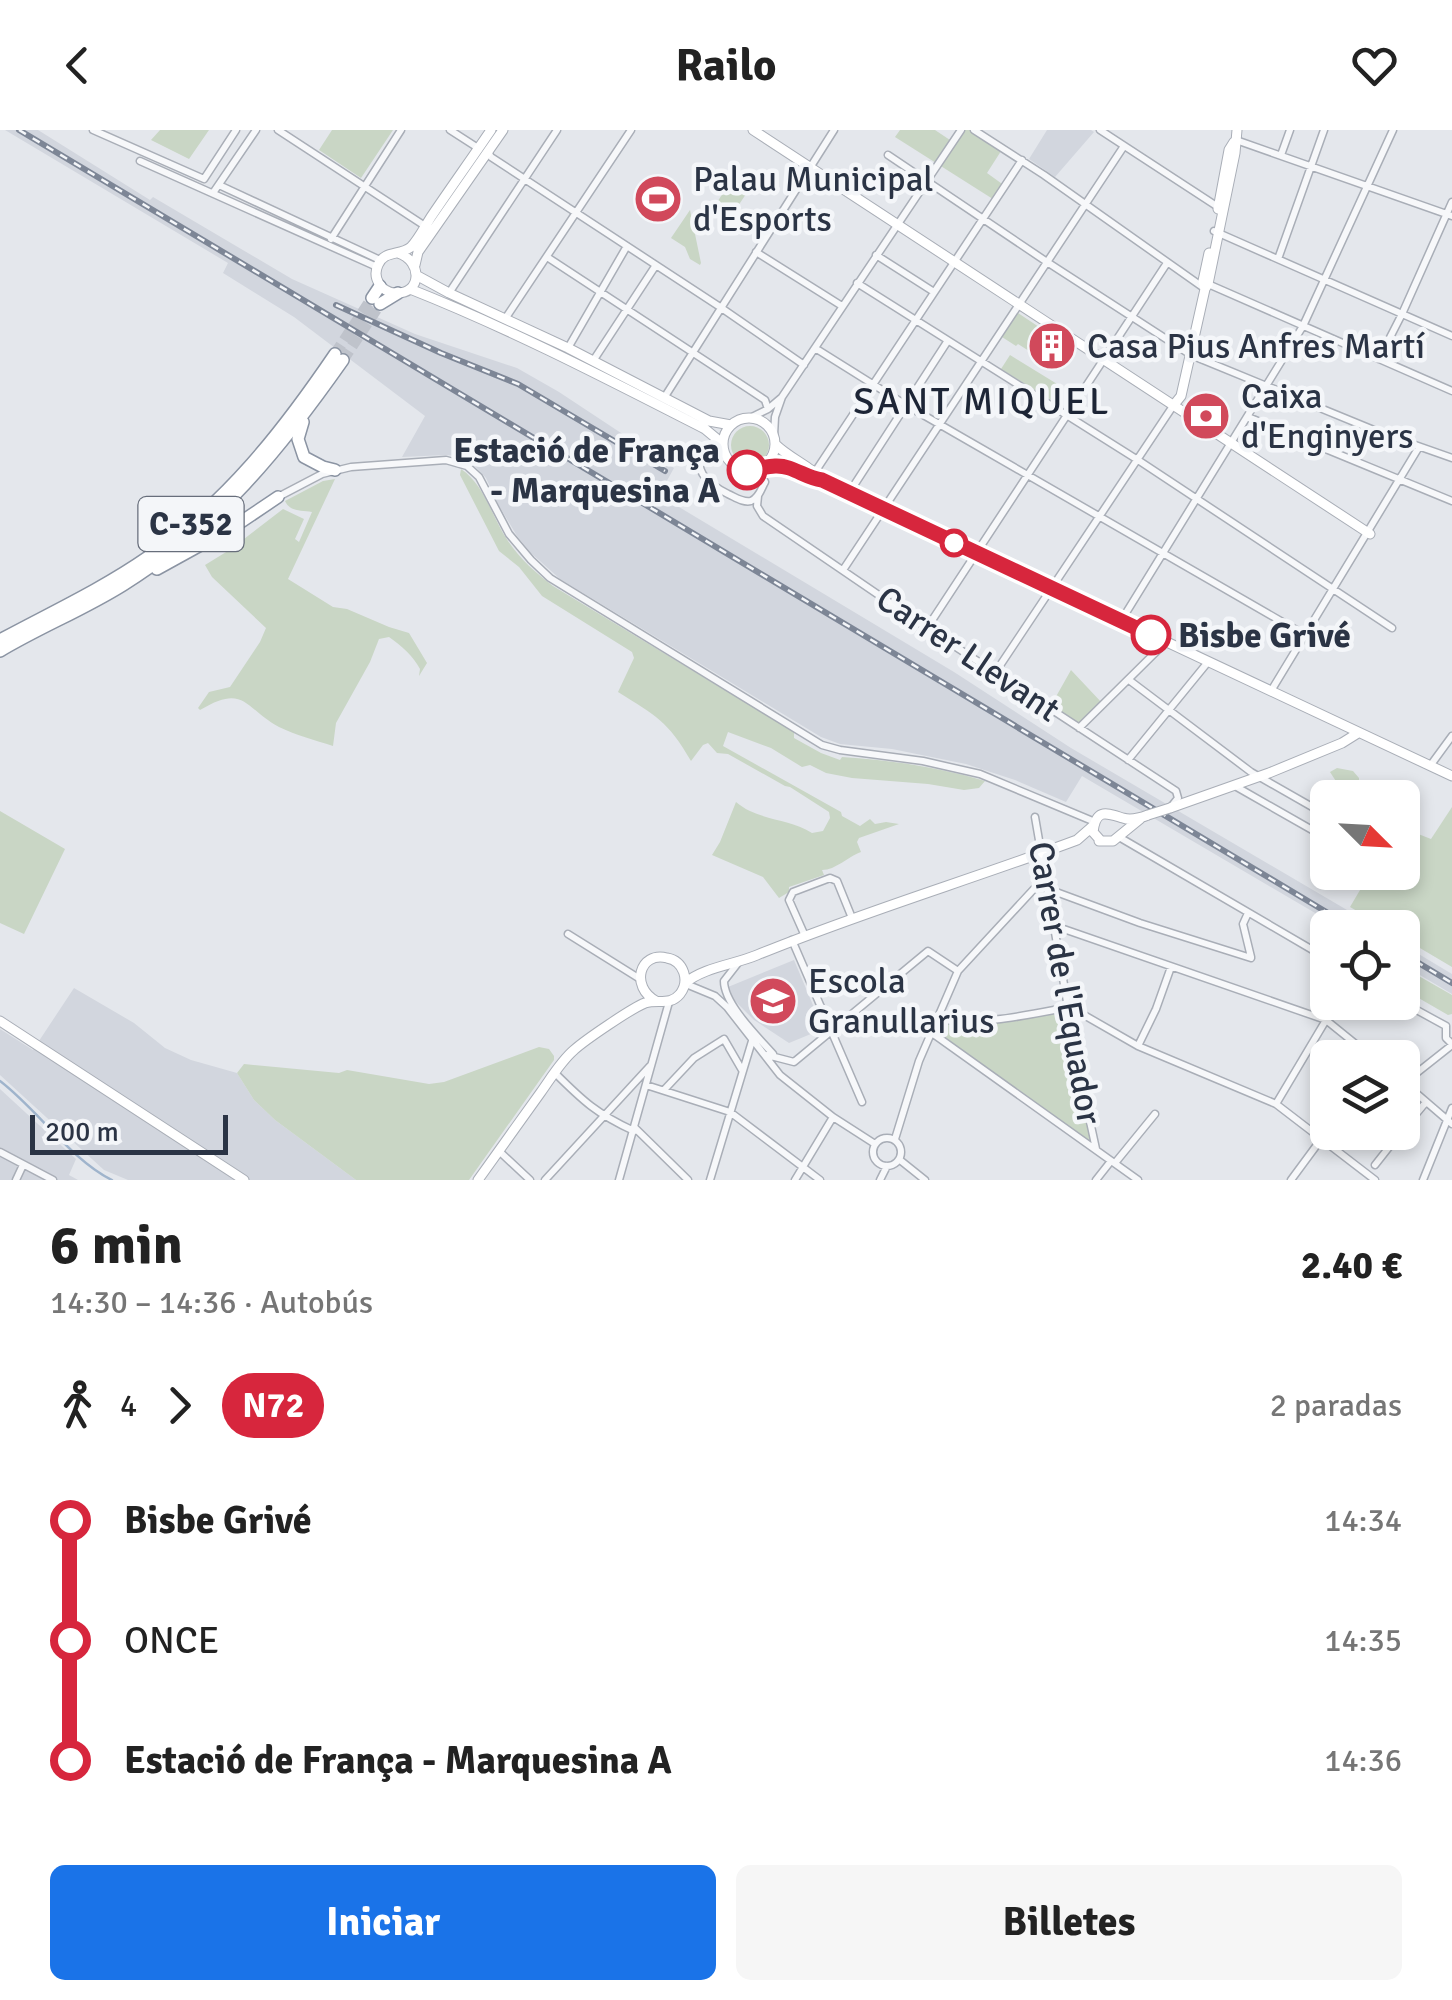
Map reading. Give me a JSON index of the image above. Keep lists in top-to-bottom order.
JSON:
{
  "streets": {
    "highway": ["C-352"],
    "street": ["Carrer Llevant", "Carrer de l'Equador"]
  },
  "districts": ["SANT MIQUEL"],
  "places": {
    "sports": ["Palau Municipal d'Esports"],
    "building": ["Casa Pius Anfres Martí"],
    "bank": ["Caixa d'Enginyers"],
    "other": ["Estació de França - Marquesina A", "Bisbe Grivé"],
    "school or university": ["Escola Granullarius"]
  },
  "lines": ["bus line N72"],
  "scale_bar": "200 m",
  "north": "bottom right",
  "page": {
    "header": "Railo",
    "scale": "200 m",
    "heading": ["6 min", "14:30 – 14:36 · Autobús", "2.40 €"],
    "legs": ["4", "N72", "2 paradas"],
    "list": [
      {
        "name": "Bisbe Grivé",
        "value": "14:34"
      },
      {
        "name": "ONCE",
        "value": "14:35"
      },
      {
        "name": "Estació de França - Marquesina A",
        "value": "14:36"
      }
    ],
    "buttons": ["Iniciar", "Billetes"]
  }
}
